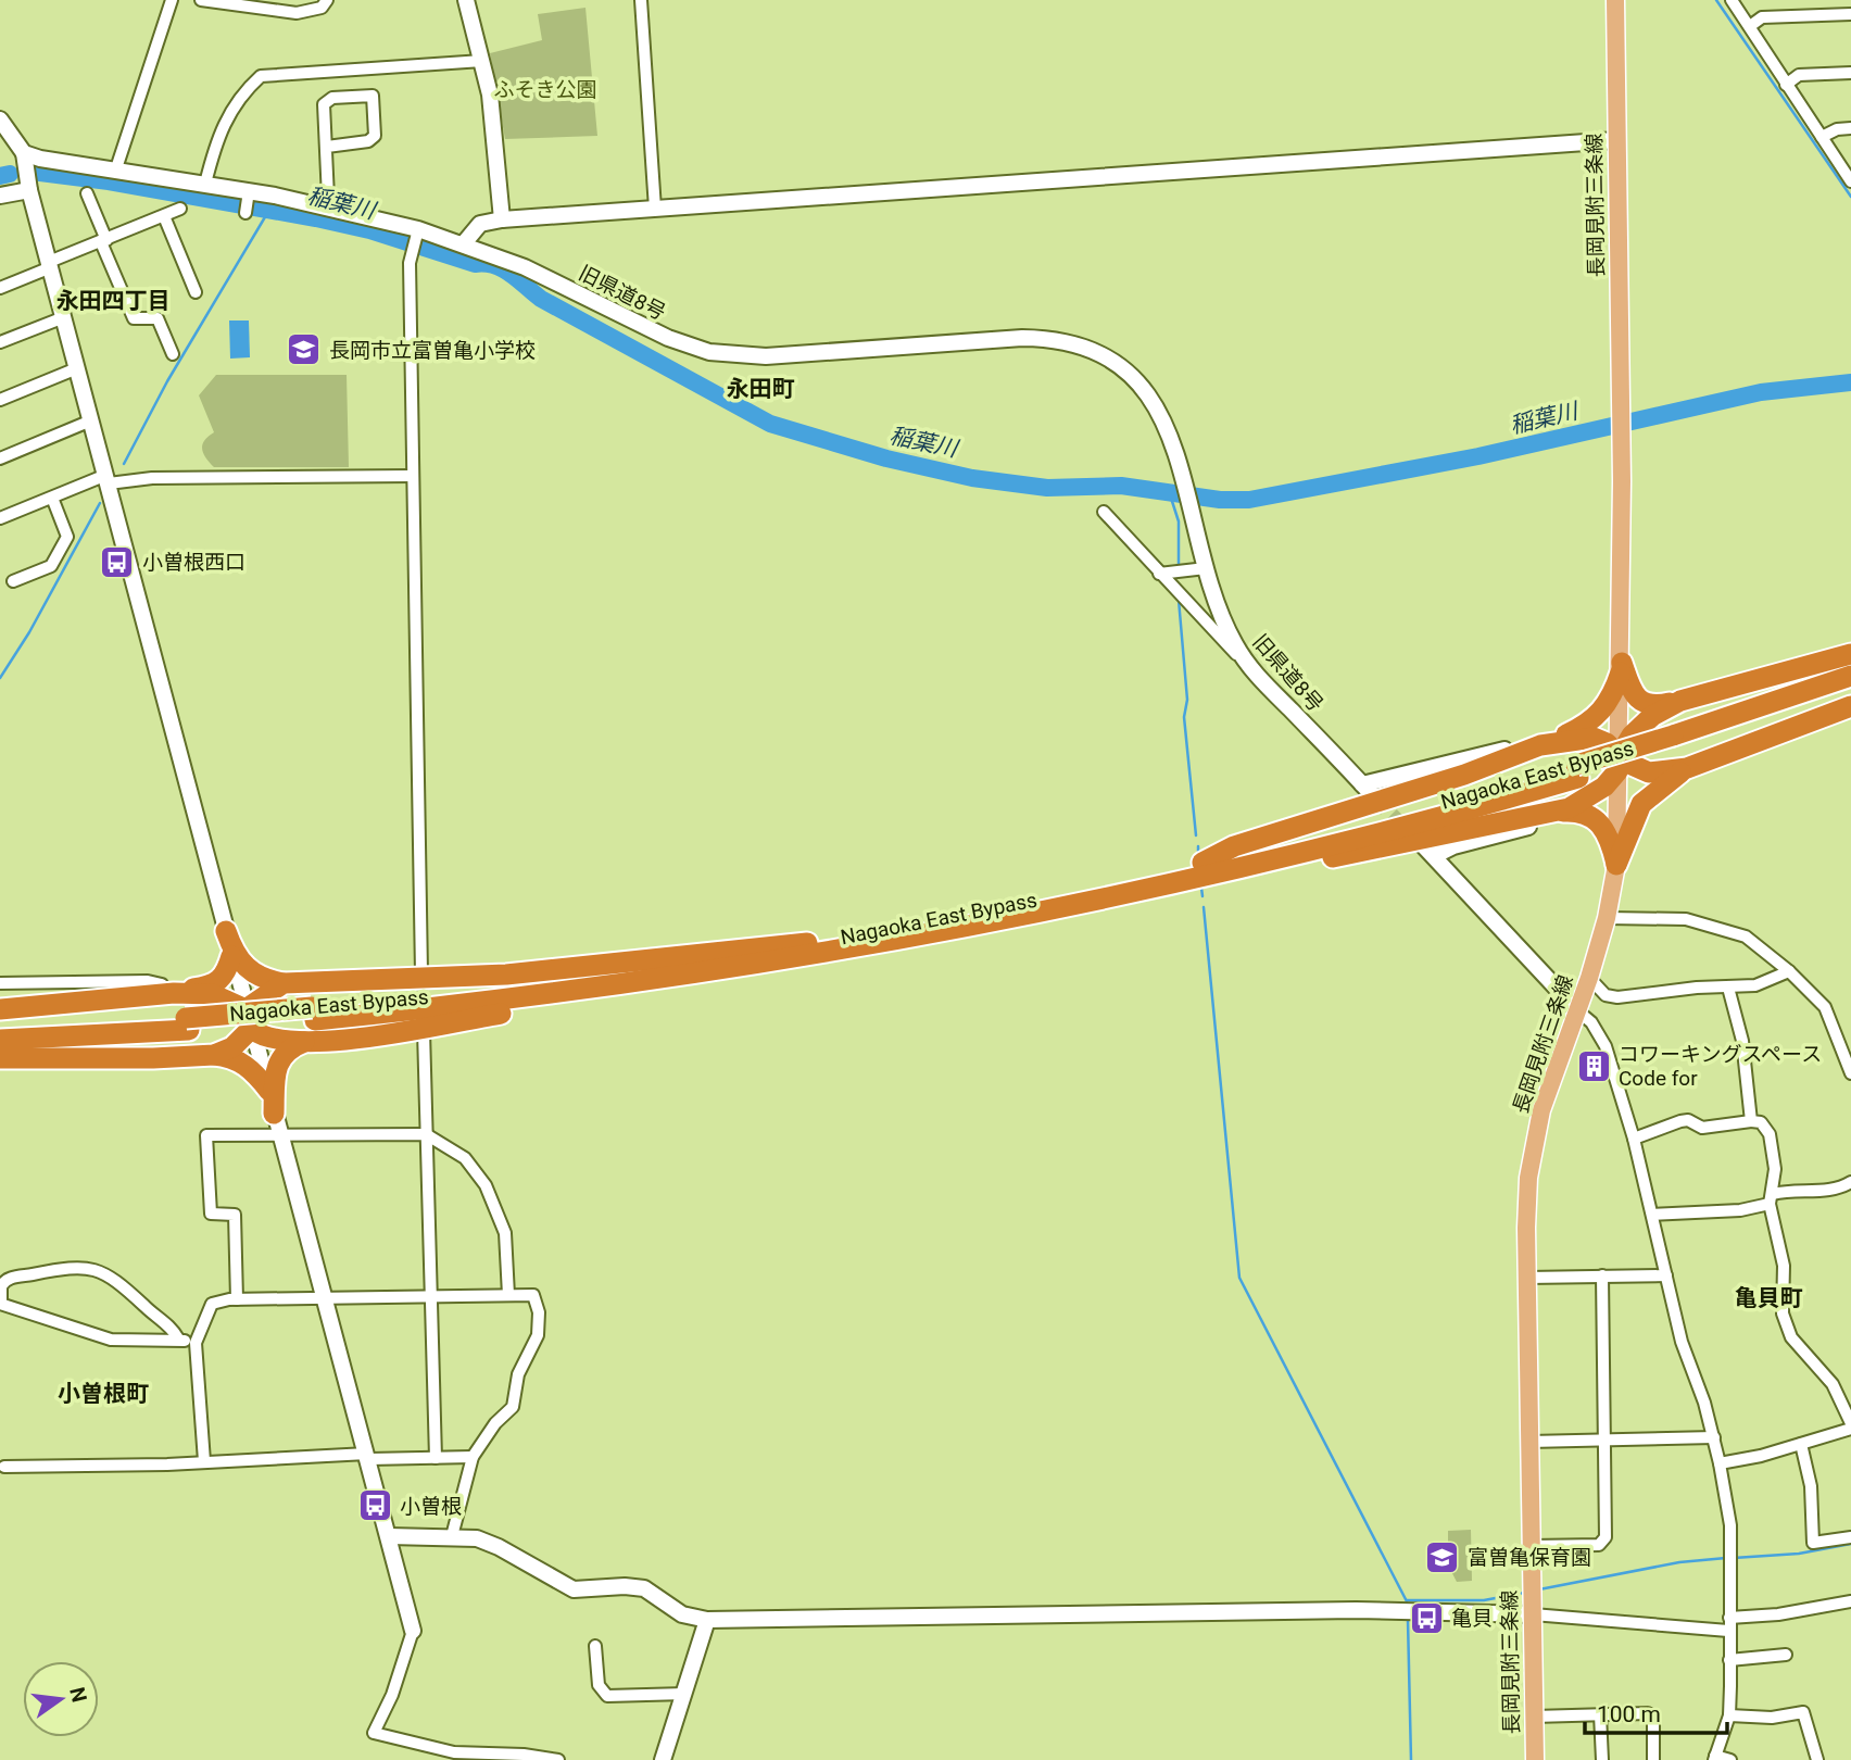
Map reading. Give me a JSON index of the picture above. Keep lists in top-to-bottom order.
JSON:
{
  "streets": {
    "highway": ["Nagaoka East Bypass"],
    "main road": ["長岡見附三条線"],
    "street": ["旧県道8号"]
  },
  "districts": [
    "永田四丁目",
    "永田町",
    "亀貝町",
    "小曽根町"
  ],
  "water": ["稲葉川"],
  "parks": ["ふそき公園"],
  "places": {
    "school or university": ["長岡市立富曽亀小学校", "富曽亀保育園"],
    "bus stop": ["小曽根西口", "小曽根", "亀貝"],
    "building": ["コワーキングスペース Code for"]
  },
  "scale_bar": "100 m",
  "north": "right"
}
